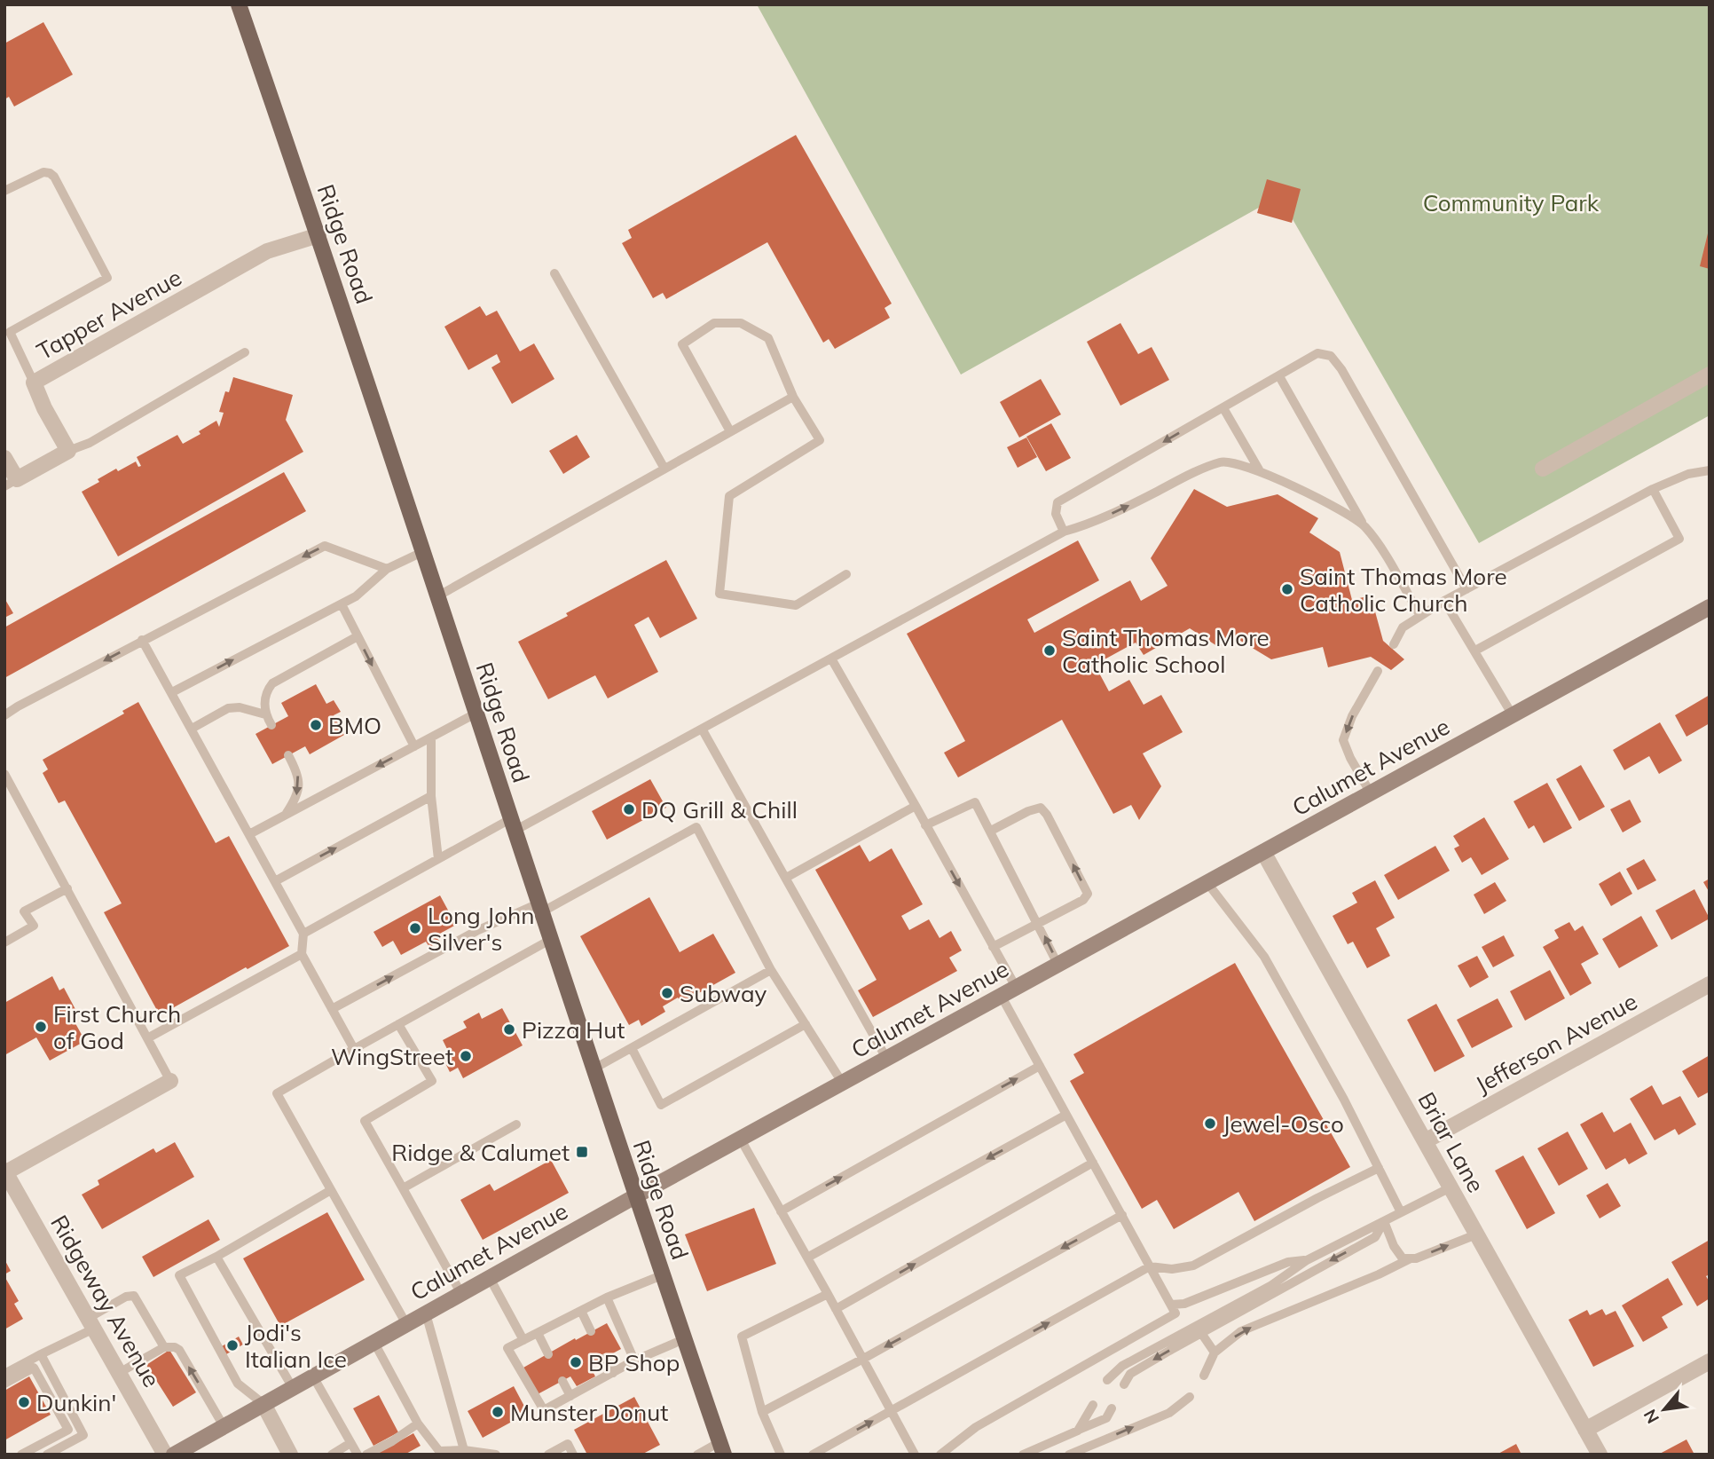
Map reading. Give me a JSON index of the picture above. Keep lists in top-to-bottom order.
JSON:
{
  "streets": {
    "main road": ["Ridge Road", "Calumet Avenue"],
    "street": [
      "Tapper Avenue",
      "Jefferson Avenue",
      "Briar Lane",
      "Ridgeway Avenue"
    ]
  },
  "crossings": [
    ["Ridge Road", "Tapper Avenue"],
    ["Ridge Road", "Calumet Avenue"],
    ["Calumet Avenue", "Briar Lane"],
    ["Jefferson Avenue", "Briar Lane"]
  ],
  "parks": ["Community Park"],
  "places": {
    "other": [
      "Saint Thomas More Catholic Church",
      "Saint Thomas More Catholic School",
      "BMO",
      "DQ Grill & Chill",
      "Long John Silver's",
      "Subway",
      "First Church of God",
      "Pizza Hut",
      "WingStreet",
      "Jewel-Osco",
      "Jodi's Italian Ice",
      "BP Shop",
      "Dunkin'",
      "Munster Donut"
    ],
    "transit": ["Ridge & Calumet"]
  },
  "north": "bottom left"
}
